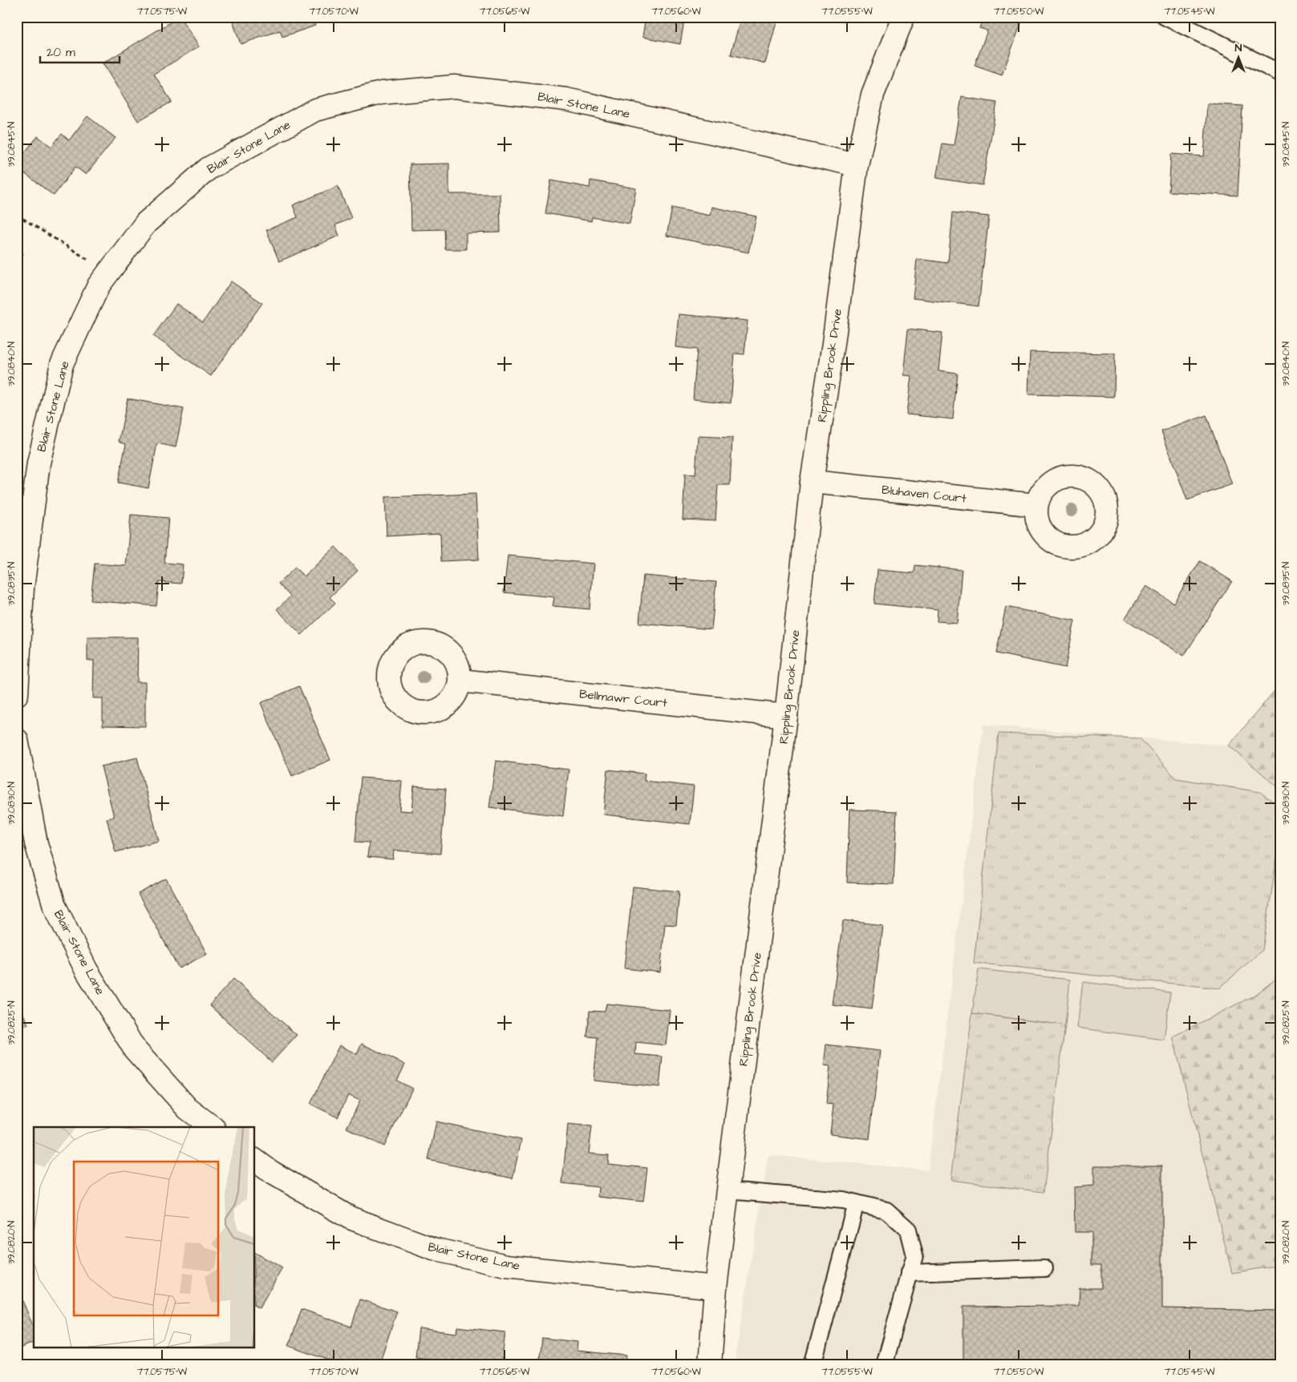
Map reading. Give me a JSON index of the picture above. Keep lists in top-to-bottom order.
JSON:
{
  "streets": {
    "street": [
      "Blair Stone Lane",
      "Rippling Brook Drive",
      "Bluhaven Court",
      "Bellmawr Court"
    ]
  },
  "crossings": [
    ["Blair Stone Lane", "Rippling Brook Drive"],
    ["Rippling Brook Drive", "Bluhaven Court"],
    ["Rippling Brook Drive", "Bellmawr Court"]
  ],
  "scale_bar": "20 m",
  "north": "top",
  "coordinates": [
    "77.0575°W",
    "77.0570°W",
    "77.0565°W",
    "77.0560°W",
    "77.0555°W",
    "77.0550°W",
    "77.0545°W",
    "39.0845°N",
    "39.0840°N",
    "39.0835°N",
    "39.0830°N",
    "39.0825°N",
    "39.0820°N"
  ]
}
